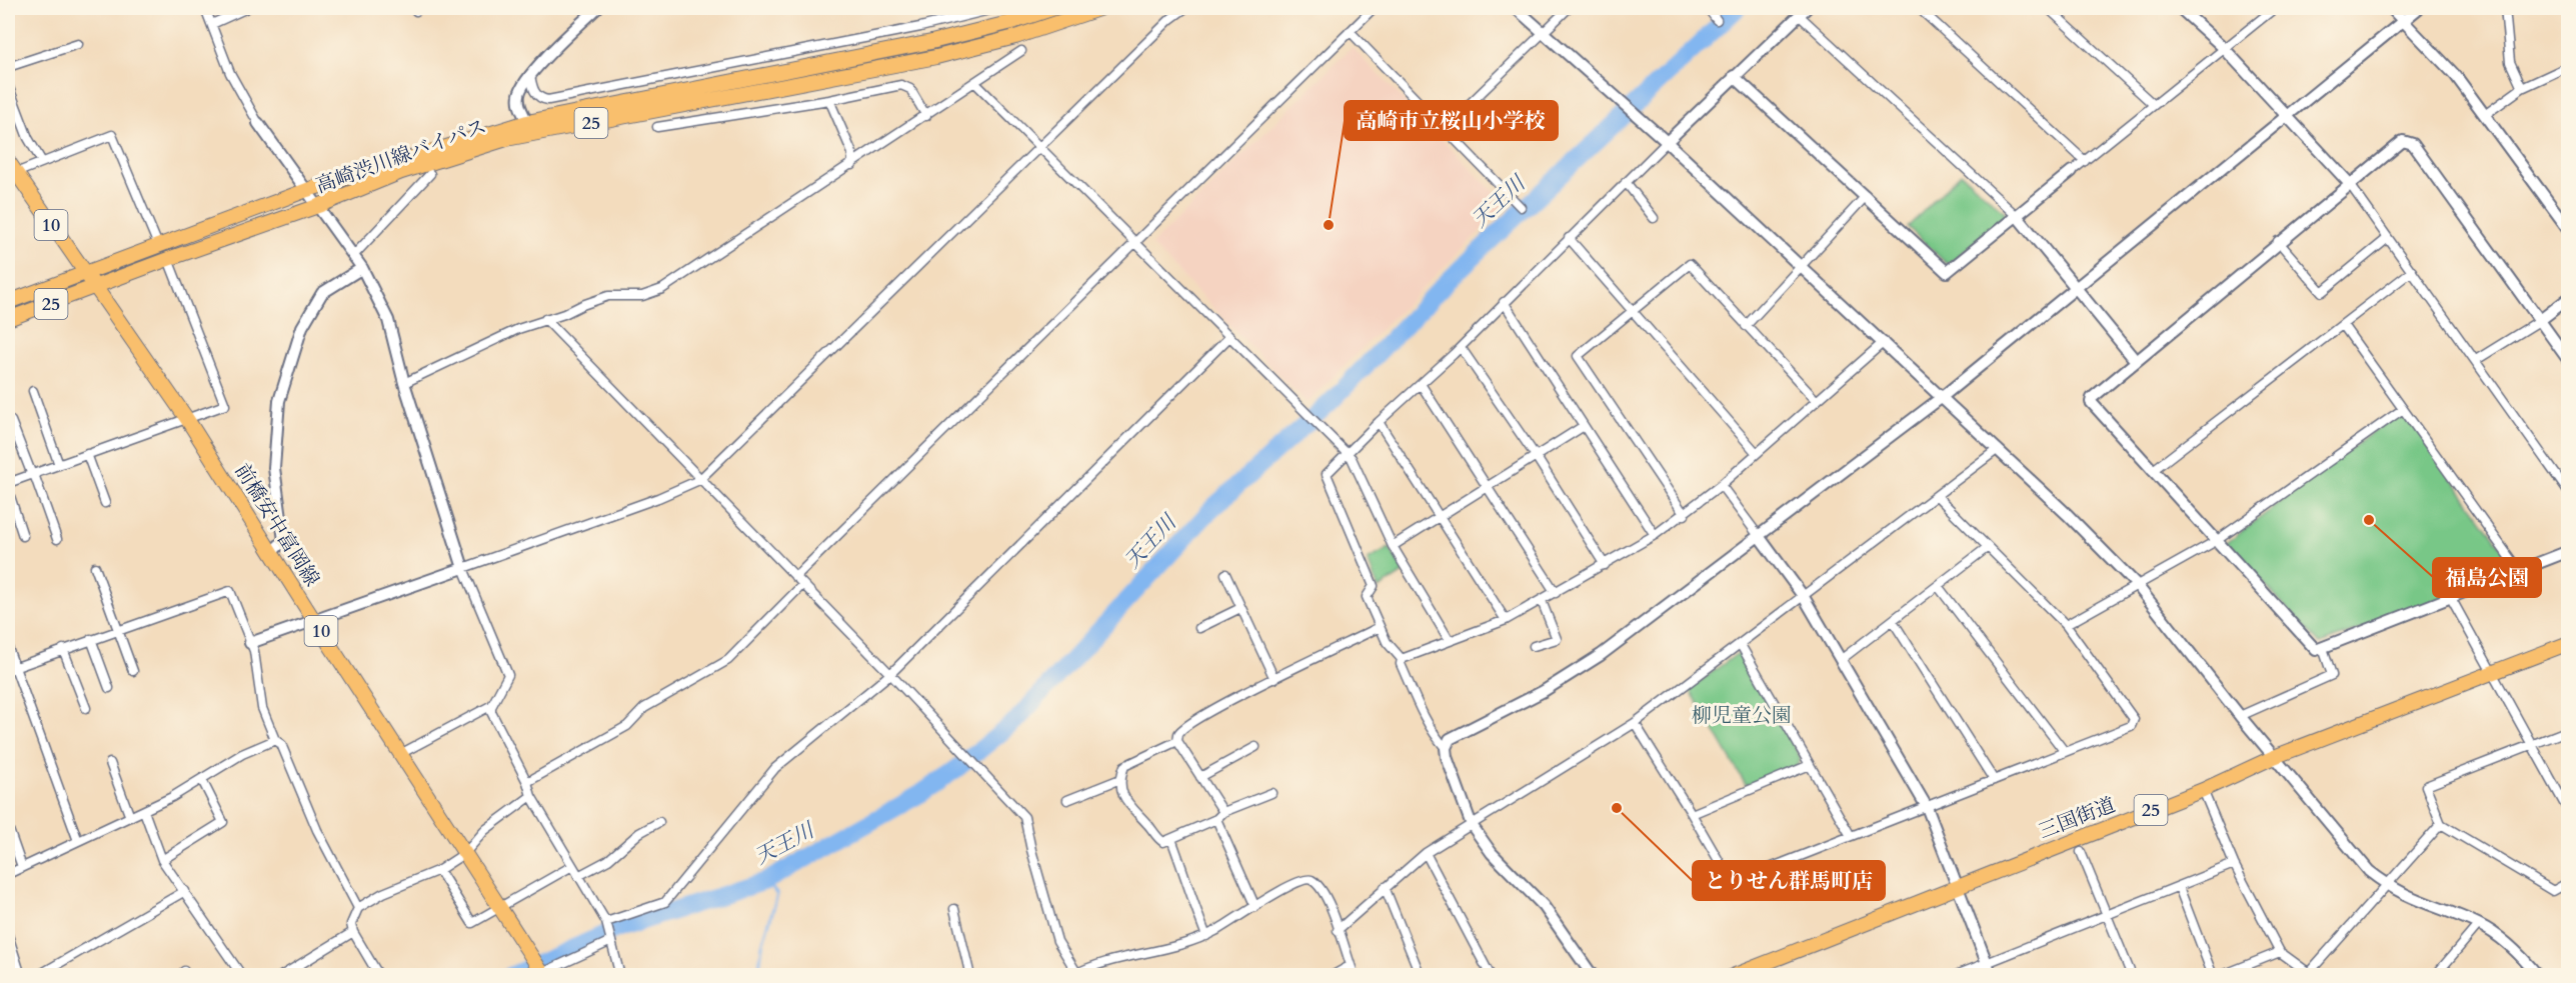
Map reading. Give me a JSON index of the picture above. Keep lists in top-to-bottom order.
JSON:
{
  "streets": {
    "main road": [
      "25",
      "高崎渋川線バイパス",
      "10",
      "前橋安中富岡線",
      "三国街道"
    ]
  },
  "crossings": [
    ["高崎渋川線バイパス", "前橋安中富岡線"]
  ],
  "water": ["天王川"],
  "parks": ["柳児童公園"],
  "places": ["高崎市立桜山小学校", "福島公園", "とりせん群馬町店"]
}
